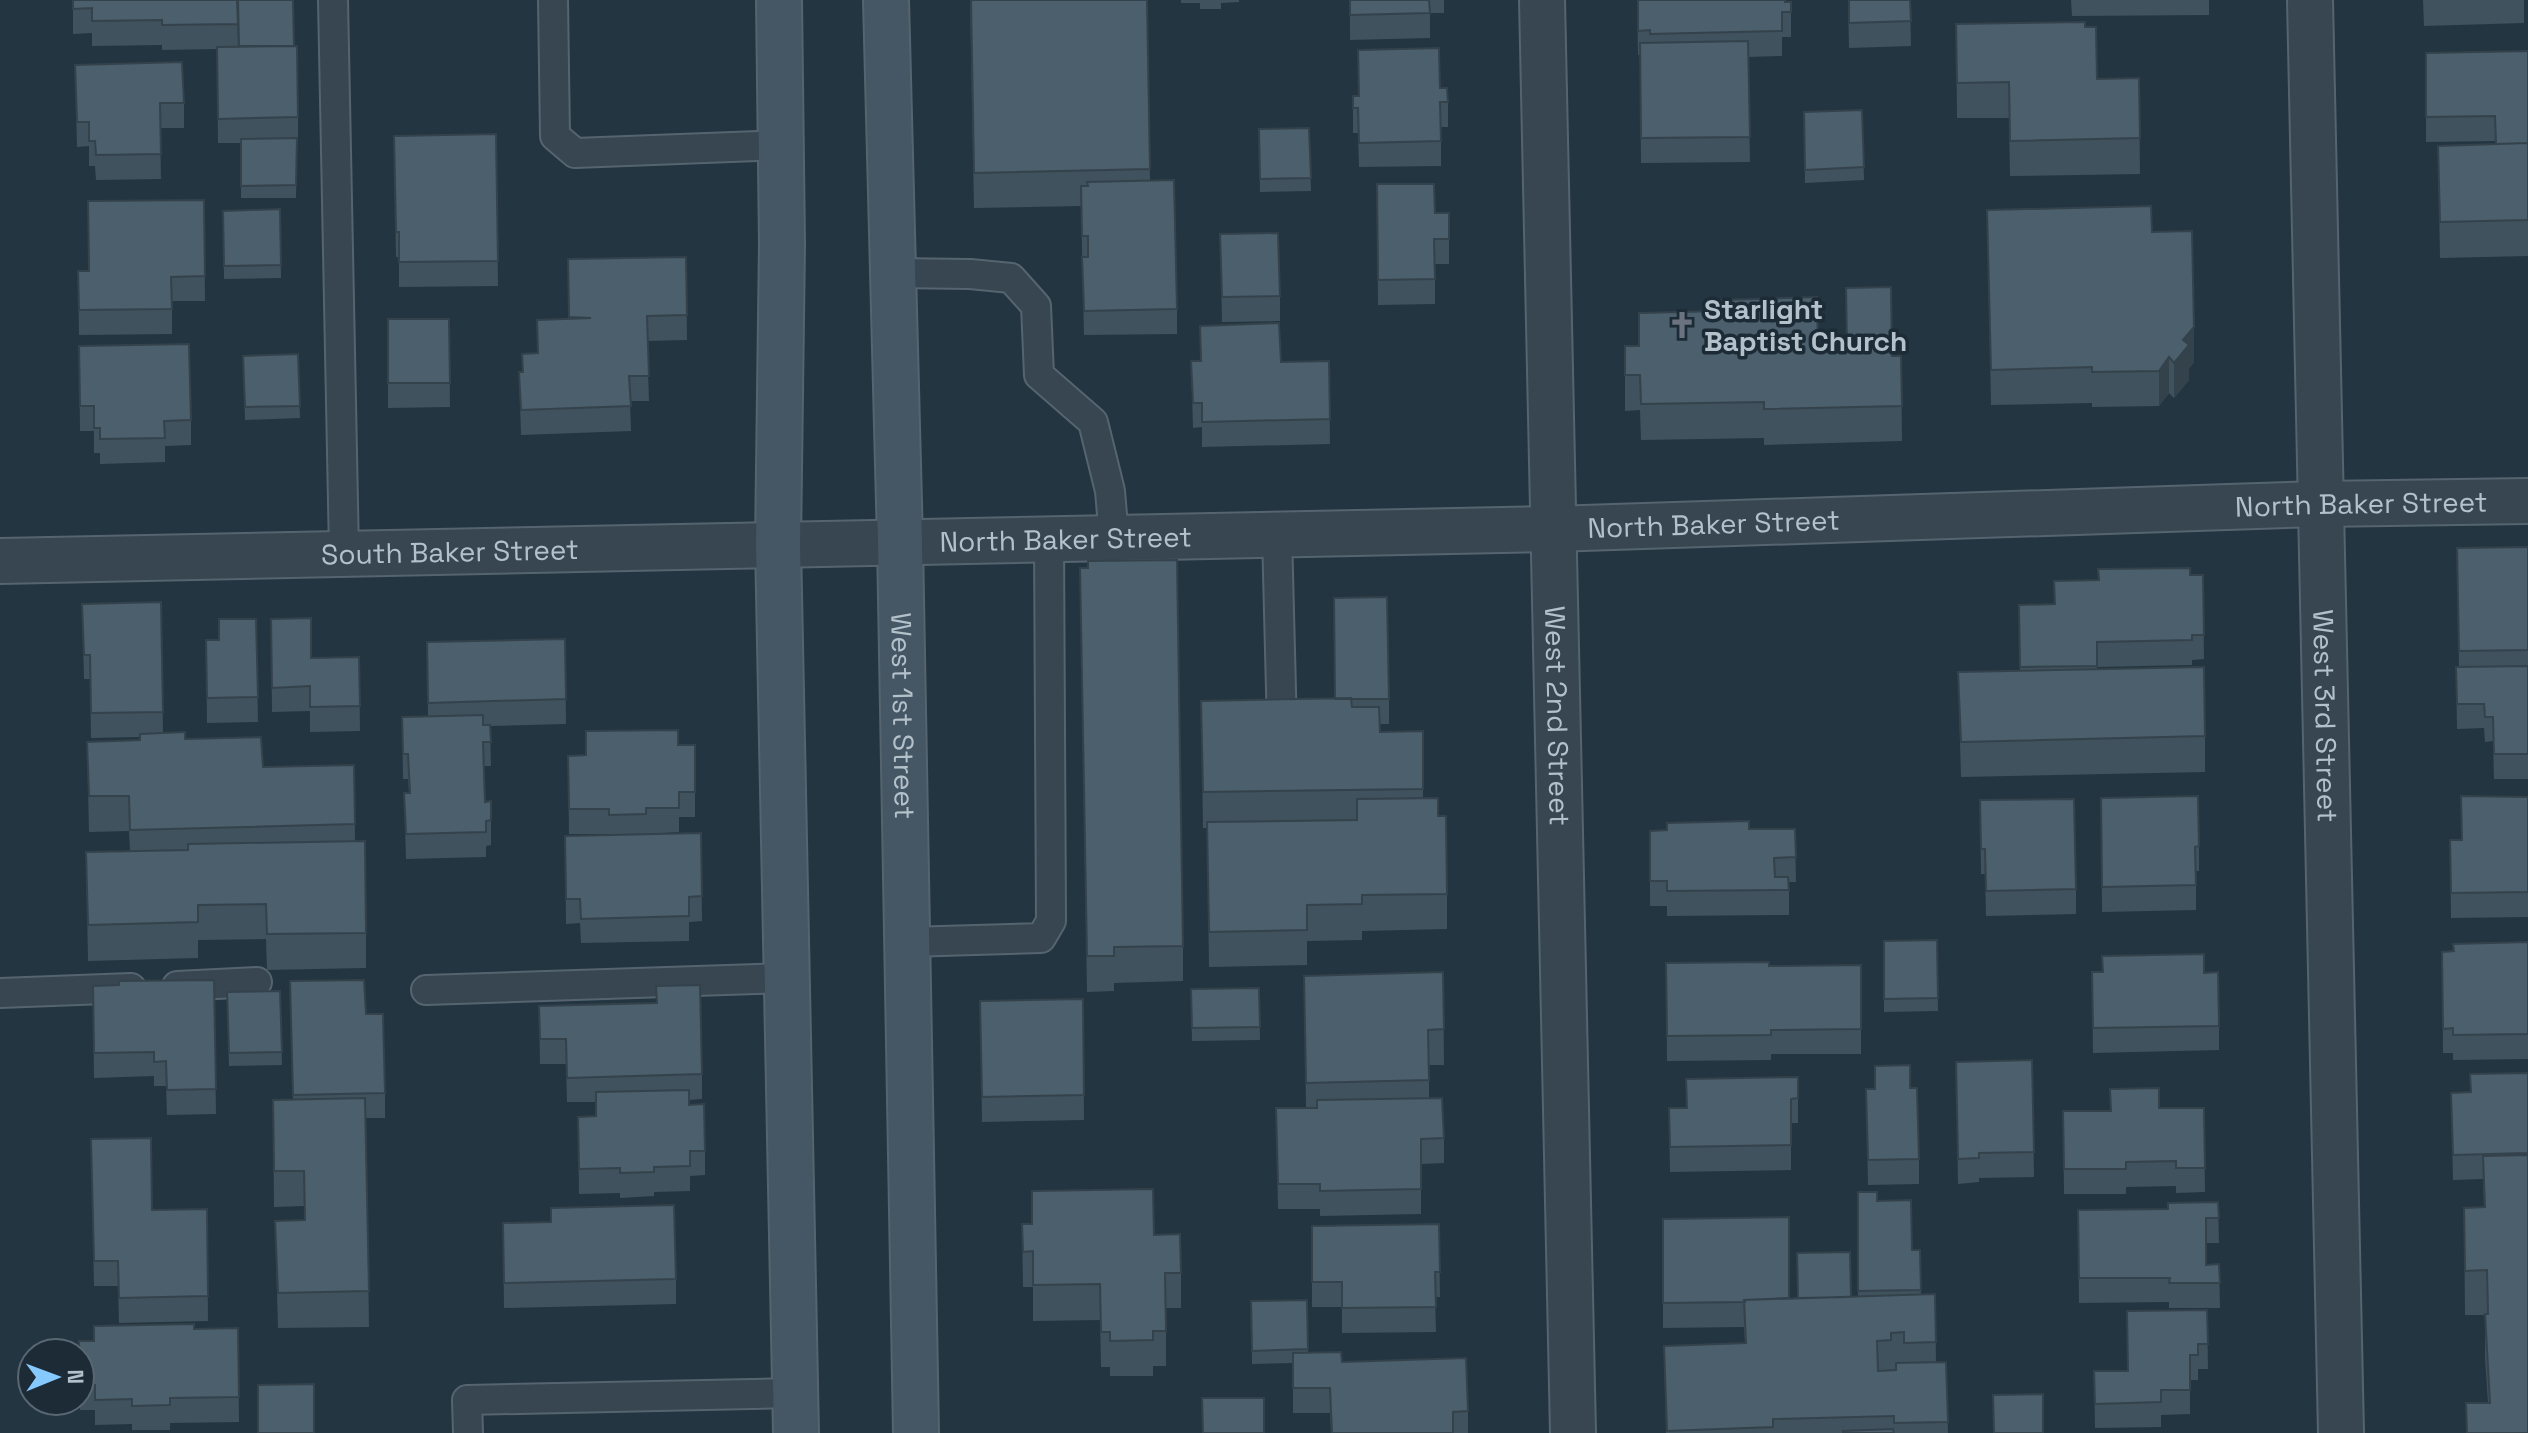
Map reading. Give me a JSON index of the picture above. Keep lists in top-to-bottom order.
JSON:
{
  "streets": {
    "main road": ["West 1st Street"],
    "street": [
      "North Baker Street",
      "South Baker Street",
      "West 2nd Street",
      "West 3rd Street"
    ]
  },
  "crossings": [
    ["North Baker Street", "South Baker Street"],
    ["North Baker Street", "West 1st Street"],
    ["North Baker Street", "West 2nd Street"],
    ["North Baker Street", "West 3rd Street"],
    ["South Baker Street", "West 1st Street"]
  ],
  "places": {
    "church": ["Starlight Baptist Church"]
  },
  "north": "right"
}
